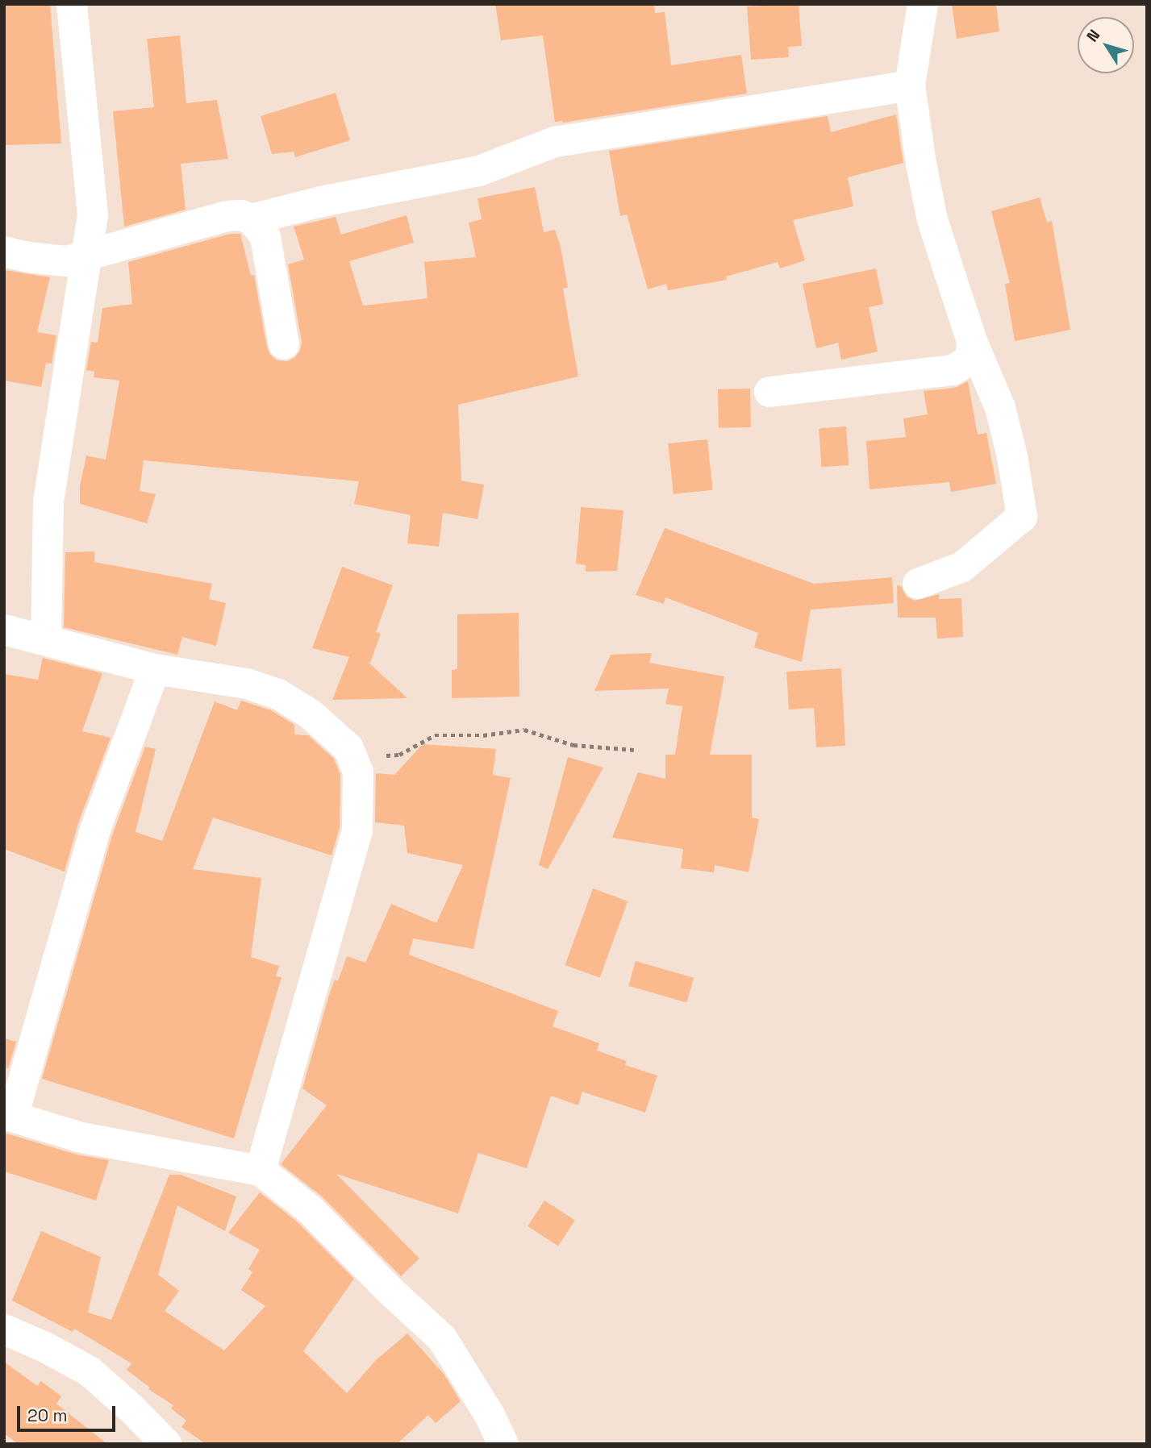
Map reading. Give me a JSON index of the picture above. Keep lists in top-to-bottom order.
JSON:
{
  "scale_bar": "20 m",
  "north": "top left"
}
